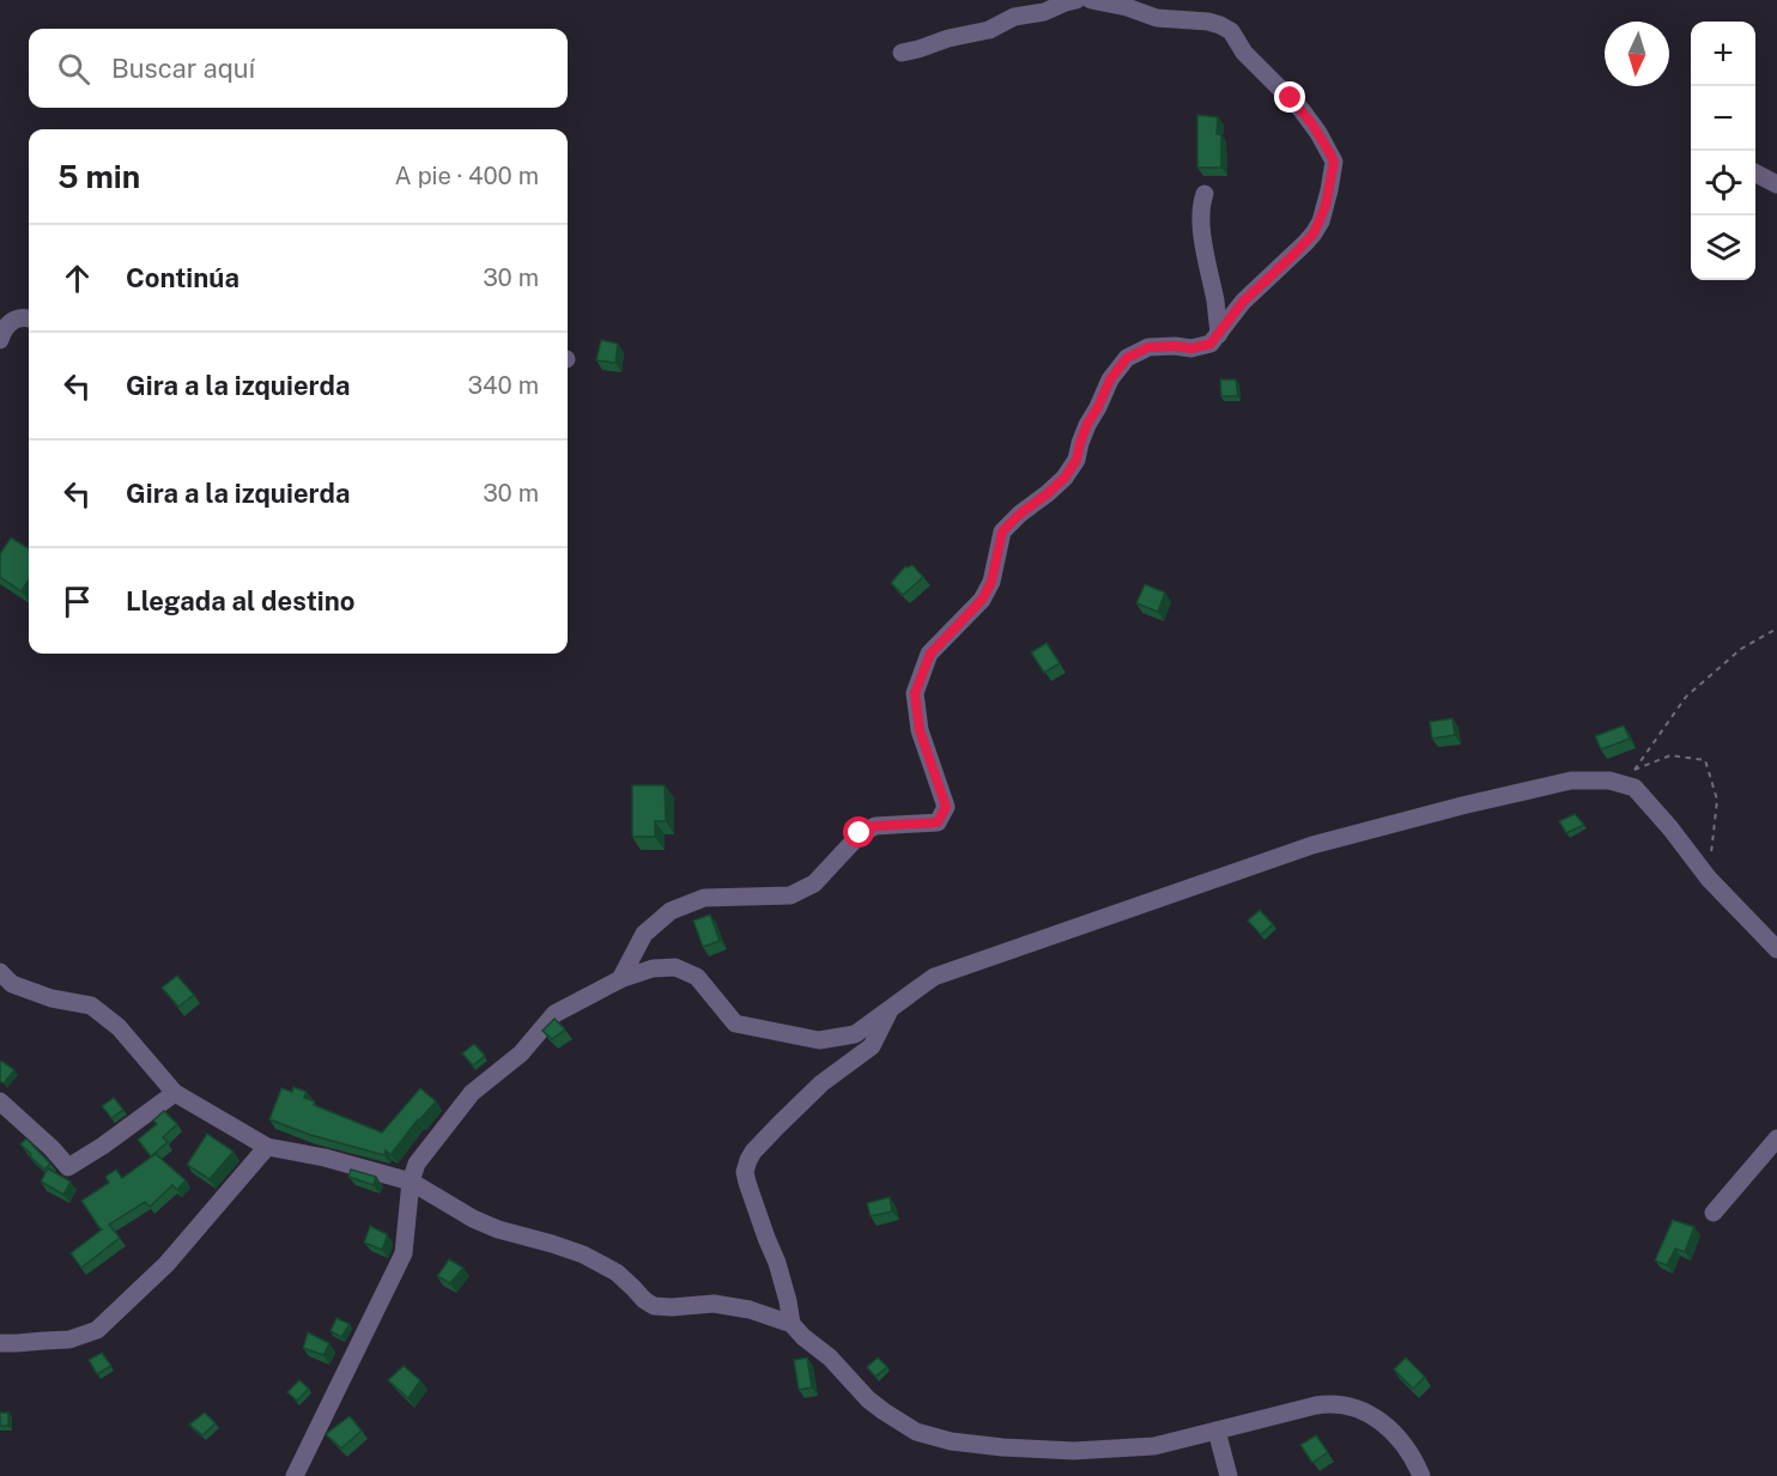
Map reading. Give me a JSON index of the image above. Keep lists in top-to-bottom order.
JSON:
{
  "north": "bottom",
  "page": {
    "map_buttons": ["+", "−"],
    "search": "Buscar aquí",
    "heading": ["5 min", "A pie · 400 m"],
    "list": [
      ["Continúa", "30 m"],
      ["Gira a la izquierda", "340 m"],
      ["Gira a la izquierda", "30 m"],
      "Llegada al destino"
    ]
  }
}
